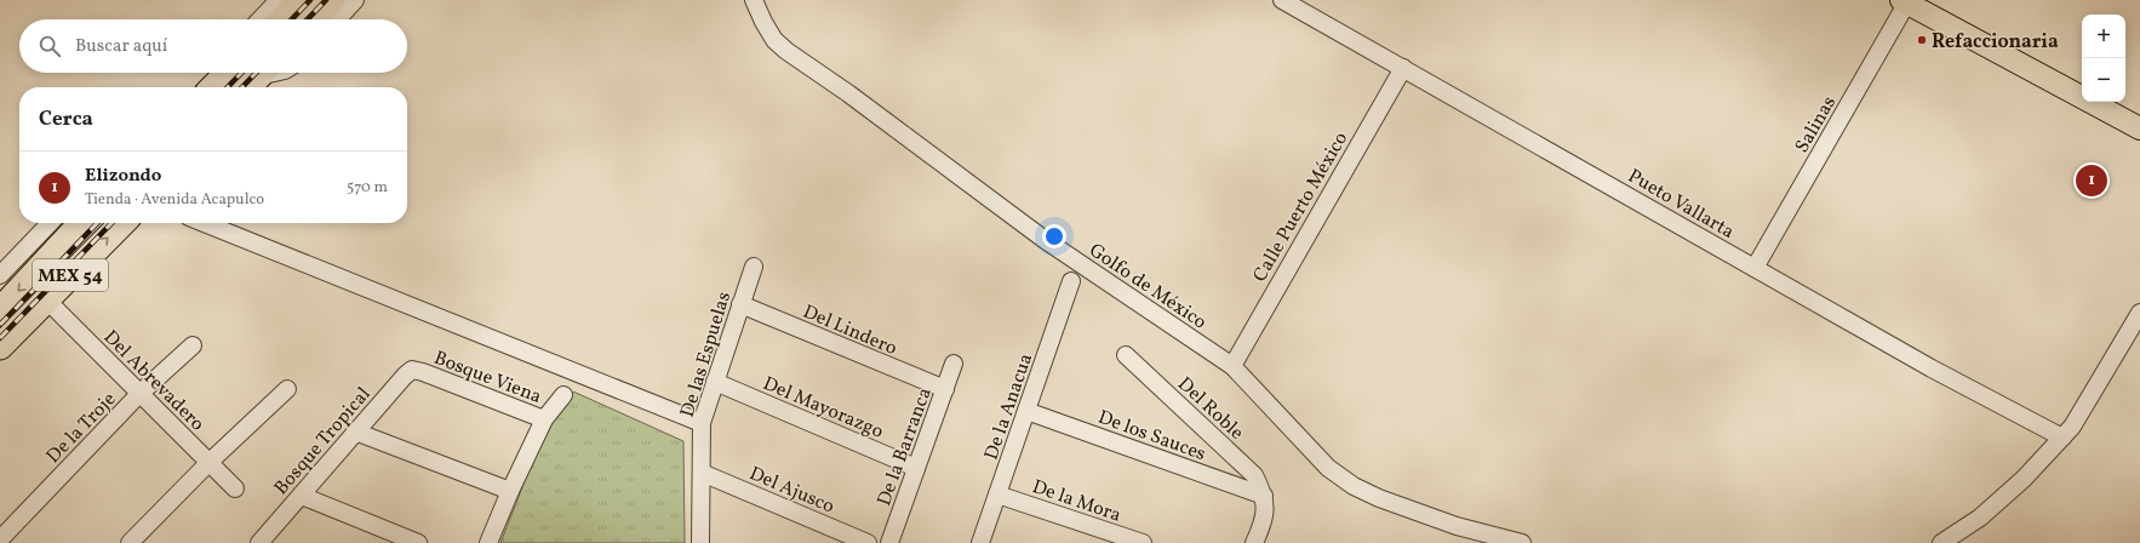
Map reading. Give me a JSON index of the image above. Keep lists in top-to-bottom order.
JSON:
{
  "streets": {
    "highway": ["MEX 54"],
    "street": [
      "Salinas",
      "Pueto Vallarta",
      "Calle Puerto México",
      "Golfo de México",
      "Del Lindero",
      "De las Espuelas",
      "Bosque Viena",
      "Del Abrevadero",
      "Del Mayorazgo",
      "De la Anacua",
      "Del Roble",
      "De la Troje",
      "De los Sauces",
      "Bosque Tropical",
      "De la Barranca",
      "Del Ajusco",
      "De la Mora"
    ]
  },
  "crossings": [
    ["Salinas", "Pueto Vallarta"],
    ["Pueto Vallarta", "Calle Puerto México"],
    ["Calle Puerto México", "Golfo de México"],
    ["MEX 54", "Del Abrevadero"],
    ["Del Lindero", "De las Espuelas"],
    ["Del Lindero", "De la Barranca"],
    ["De las Espuelas", "Del Mayorazgo"],
    ["De las Espuelas", "Del Ajusco"],
    ["Bosque Viena", "Bosque Tropical"],
    ["Del Abrevadero", "De la Troje"],
    ["Del Mayorazgo", "De la Barranca"],
    ["De la Anacua", "De los Sauces"],
    ["De la Anacua", "De la Mora"],
    ["Del Roble", "De los Sauces"]
  ],
  "places": ["Refaccionaria"],
  "page": {
    "map_buttons": ["+", "−"],
    "search": "Buscar aquí",
    "heading": "Cerca",
    "list": [
      {
        "mark": "1",
        "name": "Elizondo",
        "note": "Tienda · Avenida Acapulco",
        "value": "570 m"
      }
    ],
    "pins": "1"
  }
}
